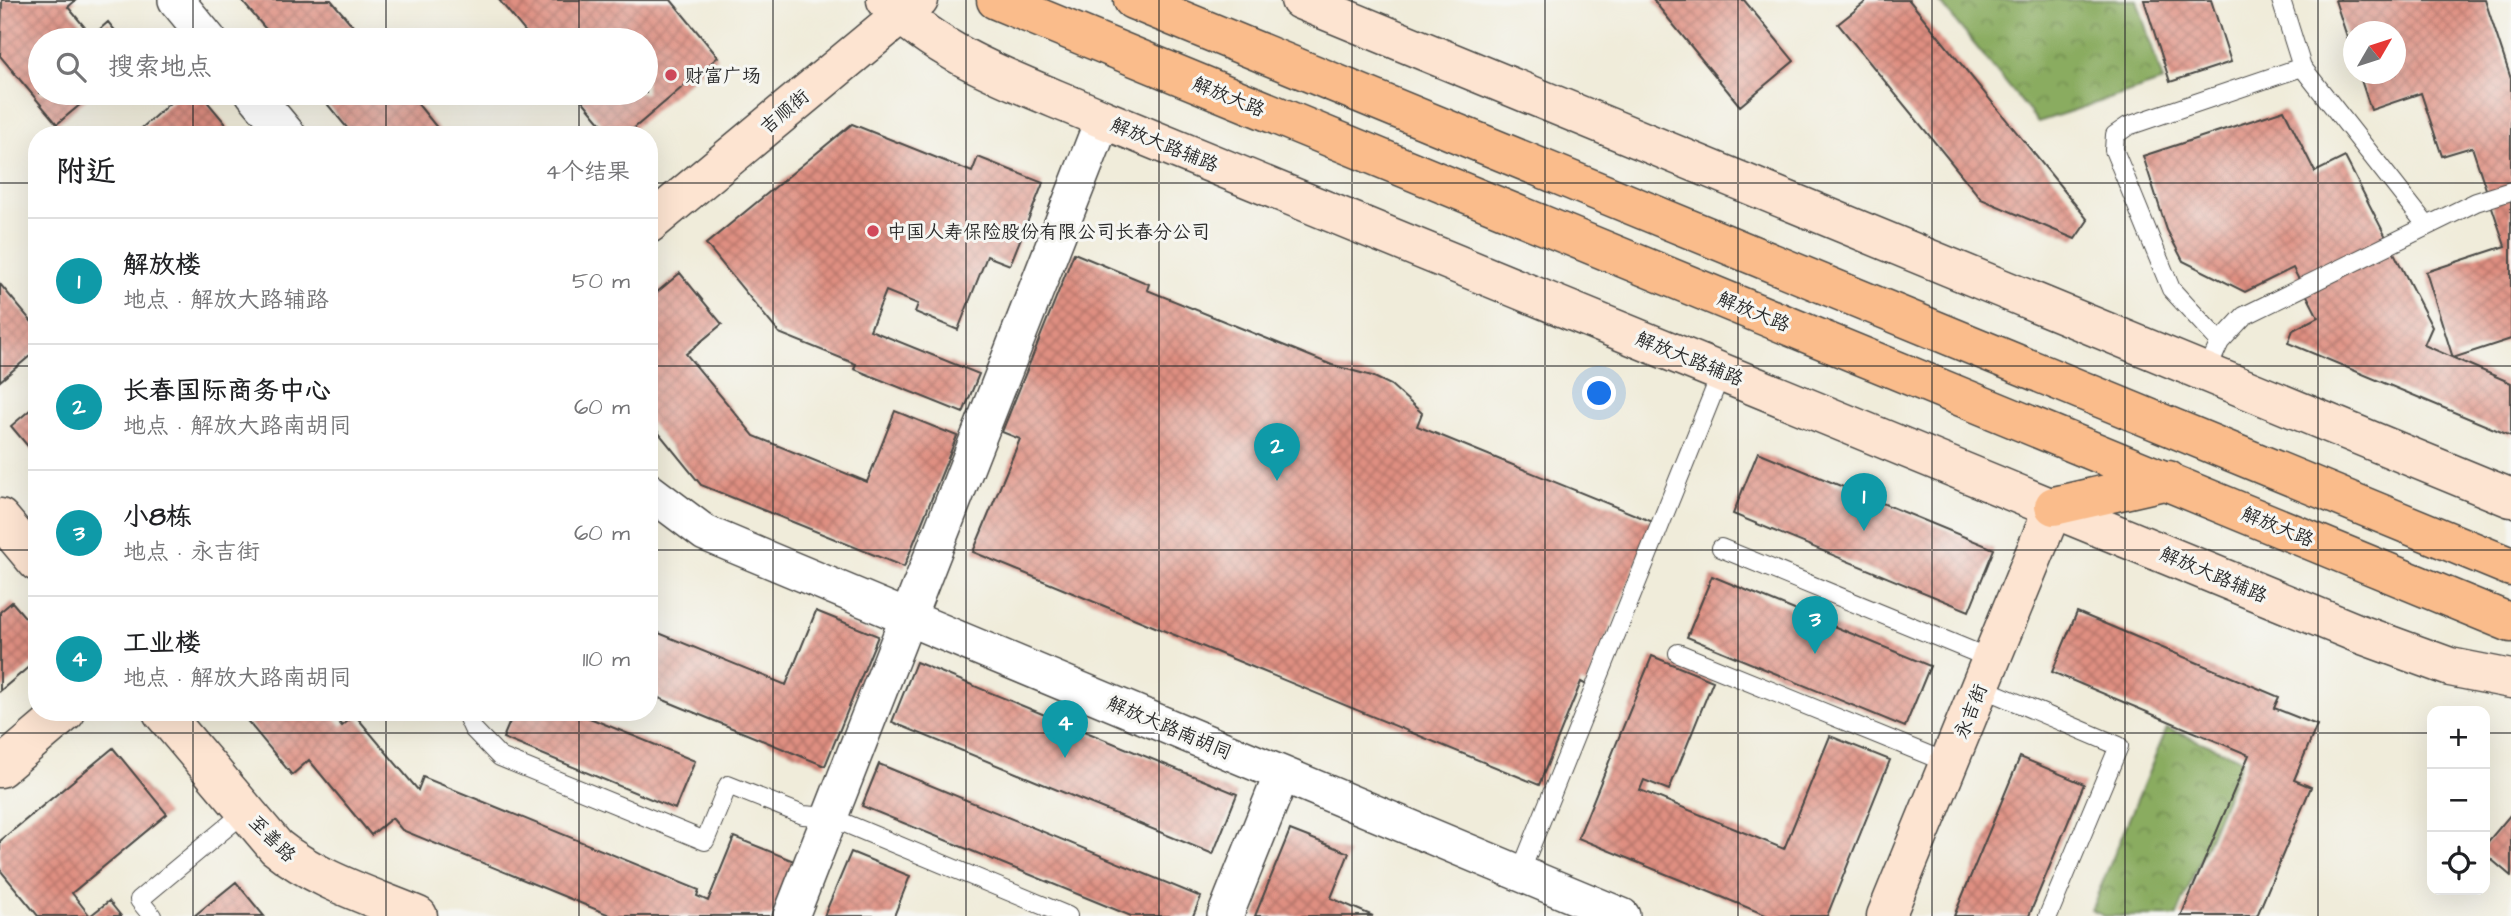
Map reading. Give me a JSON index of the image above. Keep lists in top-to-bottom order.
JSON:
{
  "streets": {
    "main road": ["解放大路"],
    "street": [
      "吉顺街",
      "解放大路辅路",
      "永吉街",
      "解放大路南胡同",
      "至善路"
    ]
  },
  "crossings": [
    ["吉顺街", "解放大路辅路"],
    ["解放大路辅路", "永吉街"]
  ],
  "places": ["财富广场", "中国人寿保险股份有限公司长春分公司"],
  "north": "top right",
  "page": {
    "search": "搜索地点",
    "heading": ["附近", "4个结果"],
    "list": [
      {
        "mark": "1",
        "name": "解放楼",
        "note": "地点 · 解放大路辅路",
        "value": "50 m"
      },
      {
        "mark": "2",
        "name": "长春国际商务中心",
        "note": "地点 · 解放大路南胡同",
        "value": "60 m"
      },
      {
        "mark": "3",
        "name": "小8栋",
        "note": "地点 · 永吉街",
        "value": "60 m"
      },
      {
        "mark": "4",
        "name": "工业楼",
        "note": "地点 · 解放大路南胡同",
        "value": "110 m"
      }
    ],
    "pins": [
      "2",
      "1",
      "3",
      "4"
    ],
    "map_buttons": ["+", "−"]
  }
}
